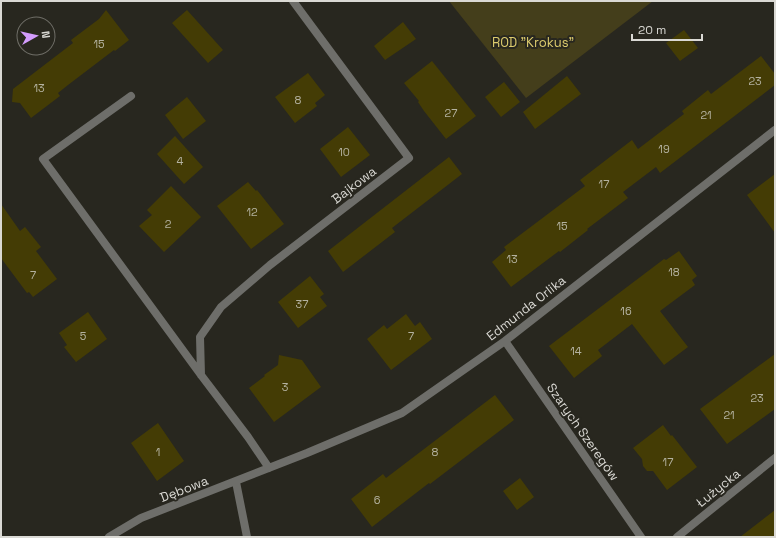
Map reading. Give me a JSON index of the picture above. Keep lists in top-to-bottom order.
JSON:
{
  "streets": {
    "street": [
      "Bajkowa",
      "Edmunda Orlika",
      "Szarych Szeregów",
      "Łużycka",
      "Dębowa"
    ]
  },
  "crossings": [
    ["Edmunda Orlika", "Szarych Szeregów"],
    ["Edmunda Orlika", "Dębowa"]
  ],
  "parks": ["ROD \"Krokus\""],
  "house_numbers": [
    "15",
    "23",
    "13",
    "8",
    "27",
    "21",
    "19",
    "10",
    "4",
    "17",
    "12",
    "2",
    "15",
    "13",
    "18",
    "7",
    "37",
    "16",
    "5",
    "7",
    "14",
    "3",
    "23",
    "21",
    "1",
    "8",
    "17",
    "6"
  ],
  "scale_bar": "20 m",
  "north": "right"
}
